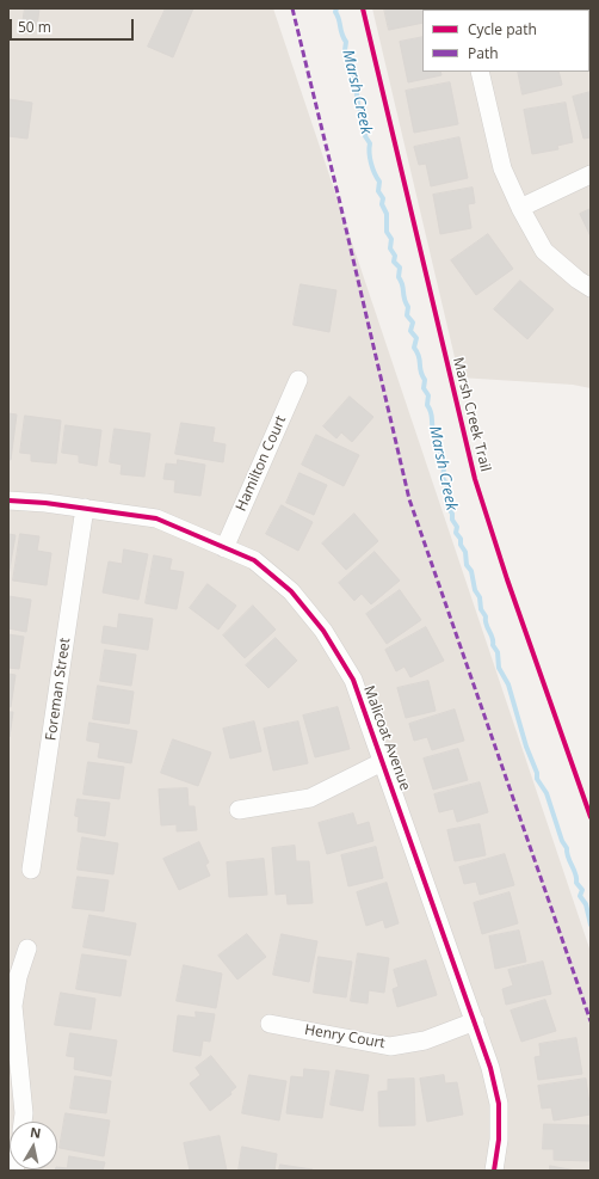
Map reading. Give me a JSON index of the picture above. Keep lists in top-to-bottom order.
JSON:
{
  "streets": {
    "street": [
      "Hamilton Court",
      "Foreman Street",
      "Malicoat Avenue",
      "Henry Court"
    ],
    "cycle path": ["Marsh Creek Trail"]
  },
  "crossings": [
    ["Hamilton Court", "Malicoat Avenue"],
    ["Foreman Street", "Malicoat Avenue"],
    ["Malicoat Avenue", "Henry Court"]
  ],
  "water": ["Marsh Creek"],
  "legend": ["Cycle path", "Path"],
  "scale_bar": "50 m",
  "north": "top"
}
